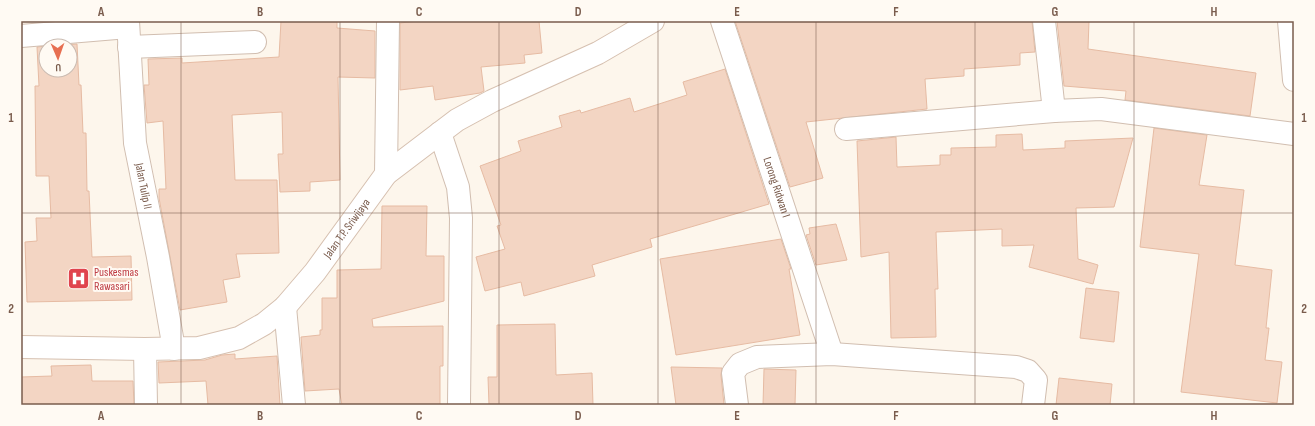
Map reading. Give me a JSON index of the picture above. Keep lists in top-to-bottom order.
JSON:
{
  "streets": {
    "street": ["Jalan Tulip II", "Lorong Ridwan I", "Jalan T.P. Sriwijaya"]
  },
  "crossings": [
    ["Jalan Tulip II", "Jalan T.P. Sriwijaya"]
  ],
  "places": {
    "hospital": ["Puskesmas Rawasari"]
  },
  "north": "bottom",
  "grid": {
    "columns": [
      "A",
      "B",
      "C",
      "D",
      "E",
      "F",
      "G",
      "H"
    ],
    "rows": ["1", "2"]
  }
}
